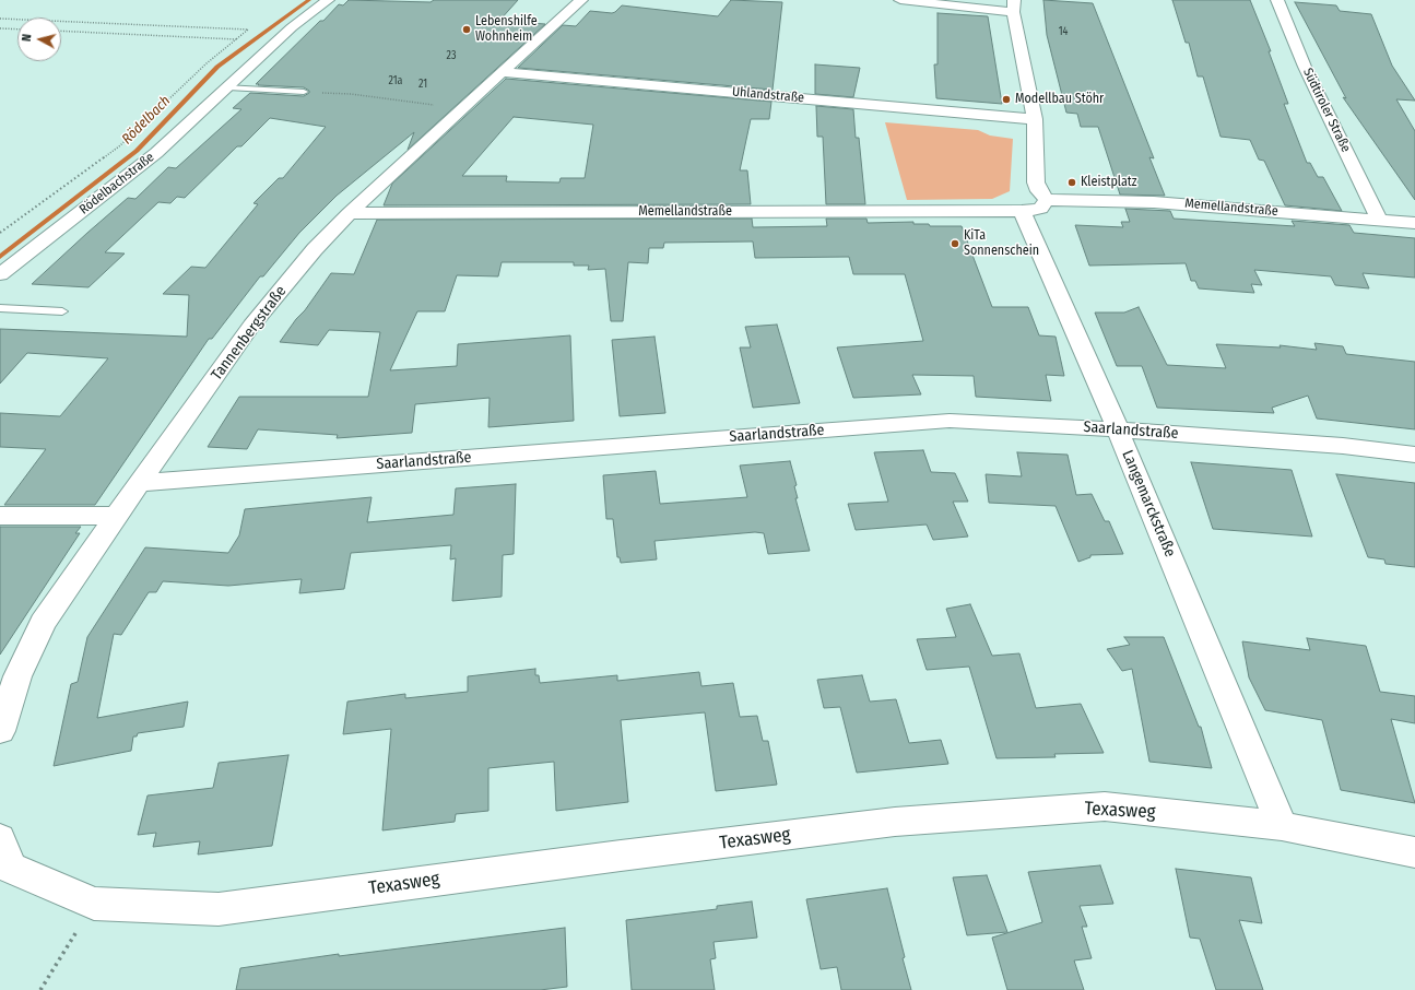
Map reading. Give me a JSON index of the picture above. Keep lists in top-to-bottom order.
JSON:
{
  "streets": {
    "street": [
      "Uhlandstraße",
      "Südtiroler Straße",
      "Rödelbachstraße",
      "Memellandstraße",
      "Tannenbergstraße",
      "Saarlandstraße",
      "Langemarckstraße",
      "Texasweg"
    ]
  },
  "crossings": [
    ["Uhlandstraße", "Tannenbergstraße"],
    ["Südtiroler Straße", "Memellandstraße"],
    ["Memellandstraße", "Tannenbergstraße"],
    ["Memellandstraße", "Langemarckstraße"],
    ["Tannenbergstraße", "Saarlandstraße"],
    ["Saarlandstraße", "Langemarckstraße"],
    ["Langemarckstraße", "Texasweg"]
  ],
  "water": ["Rödelbach"],
  "places": [
    "Lebenshilfe Wohnheim",
    "Modellbau Stöhr",
    "Kleistplatz",
    "KiTa Sonnenschein"
  ],
  "house_numbers": [
    "14",
    "23",
    "21a",
    "21"
  ],
  "north": "left"
}
